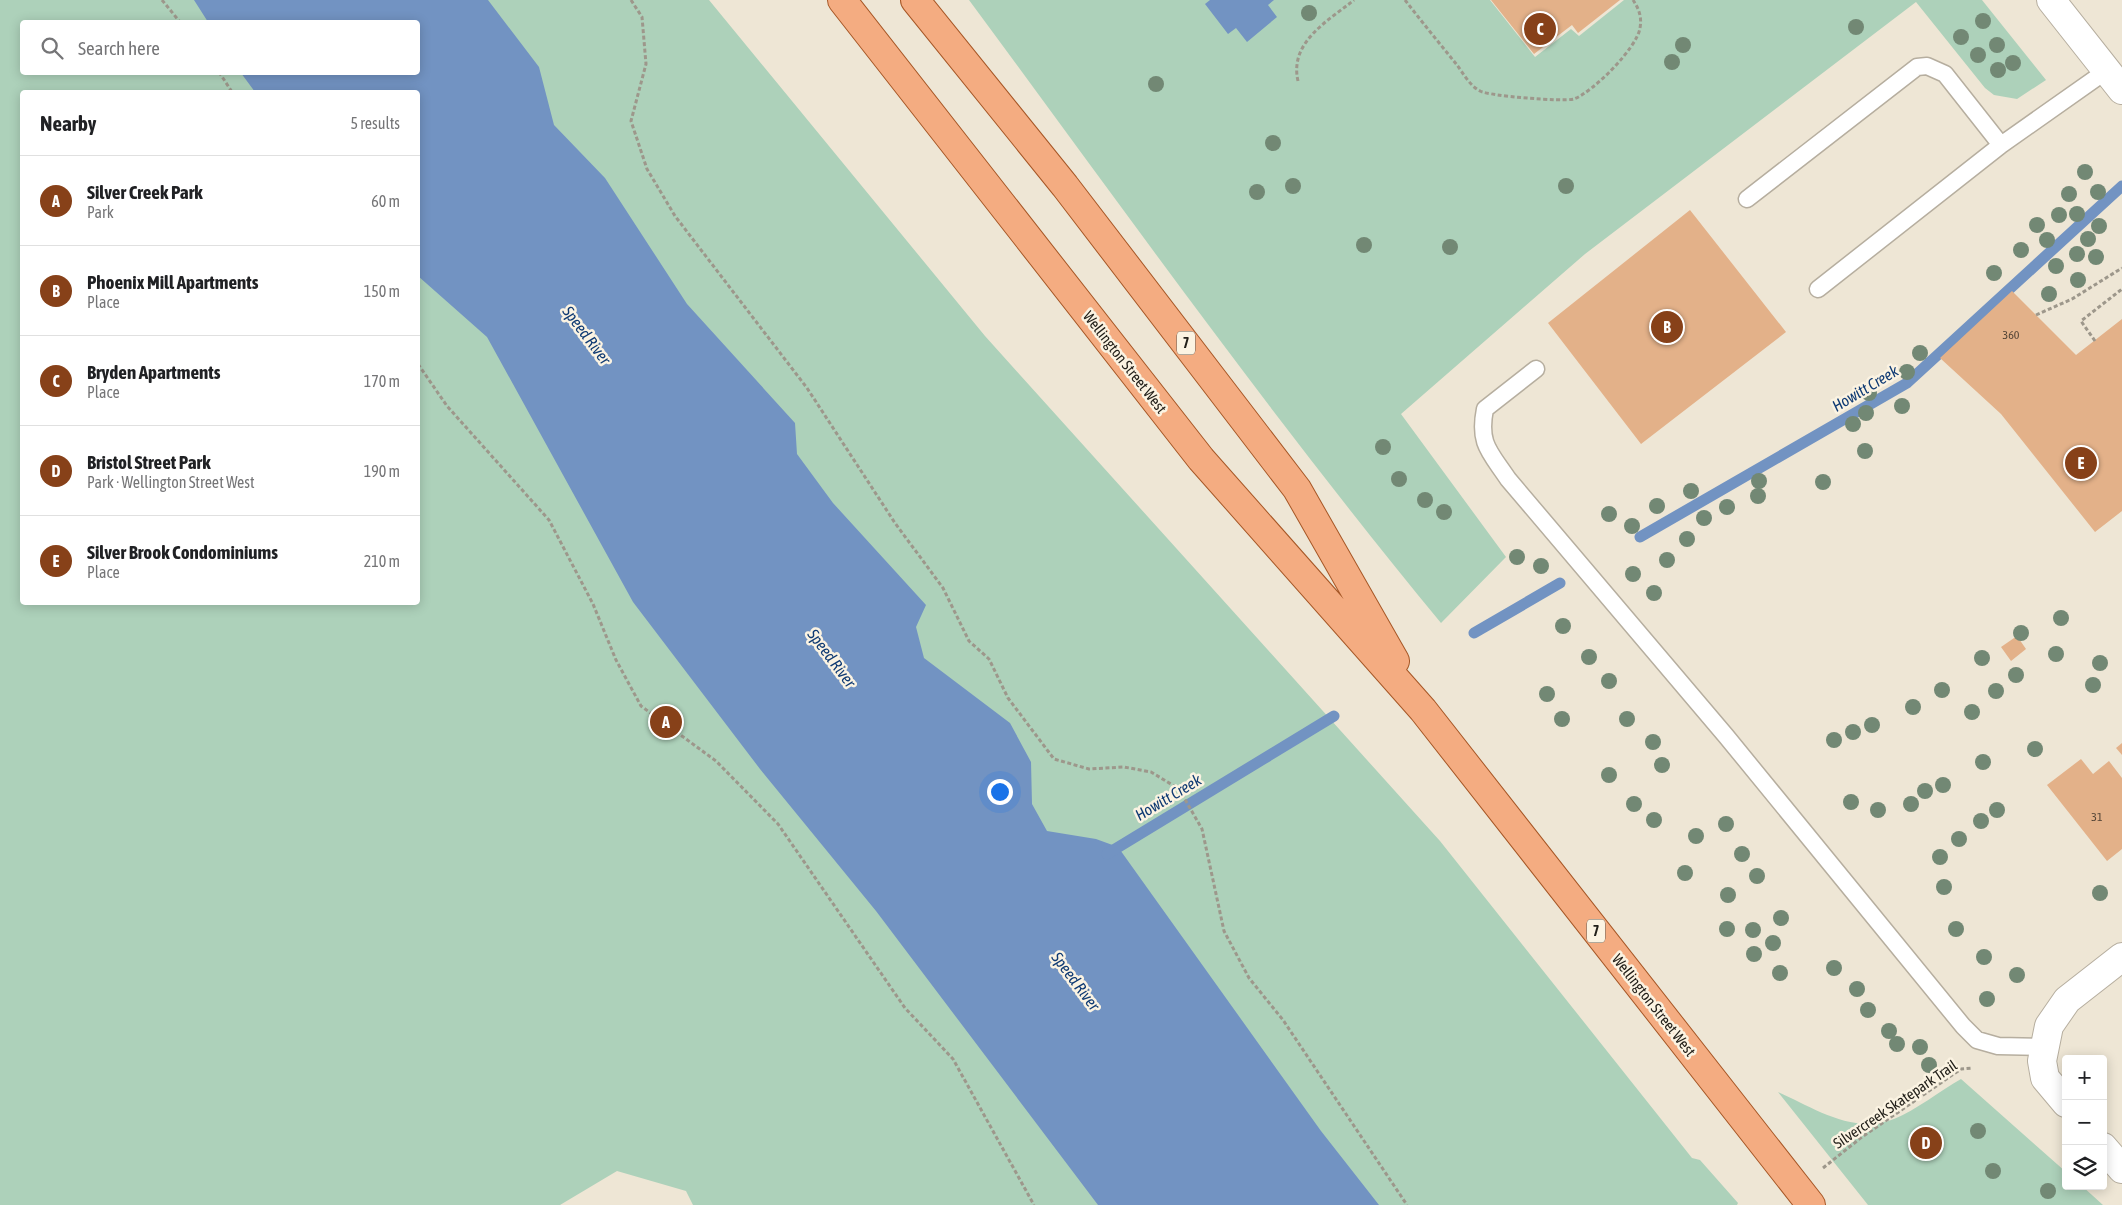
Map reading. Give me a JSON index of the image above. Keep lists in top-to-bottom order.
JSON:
{
  "streets": {
    "main road": ["7", "Wellington Street West"],
    "path": ["Silvercreek Skatepark Trail"]
  },
  "crossings": [
    ["Wellington Street West", "Silvercreek Skatepark Trail"]
  ],
  "water": ["Speed River", "Howitt Creek"],
  "house_numbers": ["360", "31"],
  "page": {
    "pins": [
      "C",
      "B",
      "E",
      "A",
      "D"
    ],
    "search": "Search here",
    "heading": ["Nearby", "5 results"],
    "list": [
      {
        "mark": "A",
        "name": "Silver Creek Park",
        "note": "Park",
        "value": "60 m"
      },
      {
        "mark": "B",
        "name": "Phoenix Mill Apartments",
        "note": "Place",
        "value": "150 m"
      },
      {
        "mark": "C",
        "name": "Bryden Apartments",
        "note": "Place",
        "value": "170 m"
      },
      {
        "mark": "D",
        "name": "Bristol Street Park",
        "note": "Park · Wellington Street West",
        "value": "190 m"
      },
      {
        "mark": "E",
        "name": "Silver Brook Condominiums",
        "note": "Place",
        "value": "210 m"
      }
    ],
    "map_buttons": ["+", "−"]
  }
}
